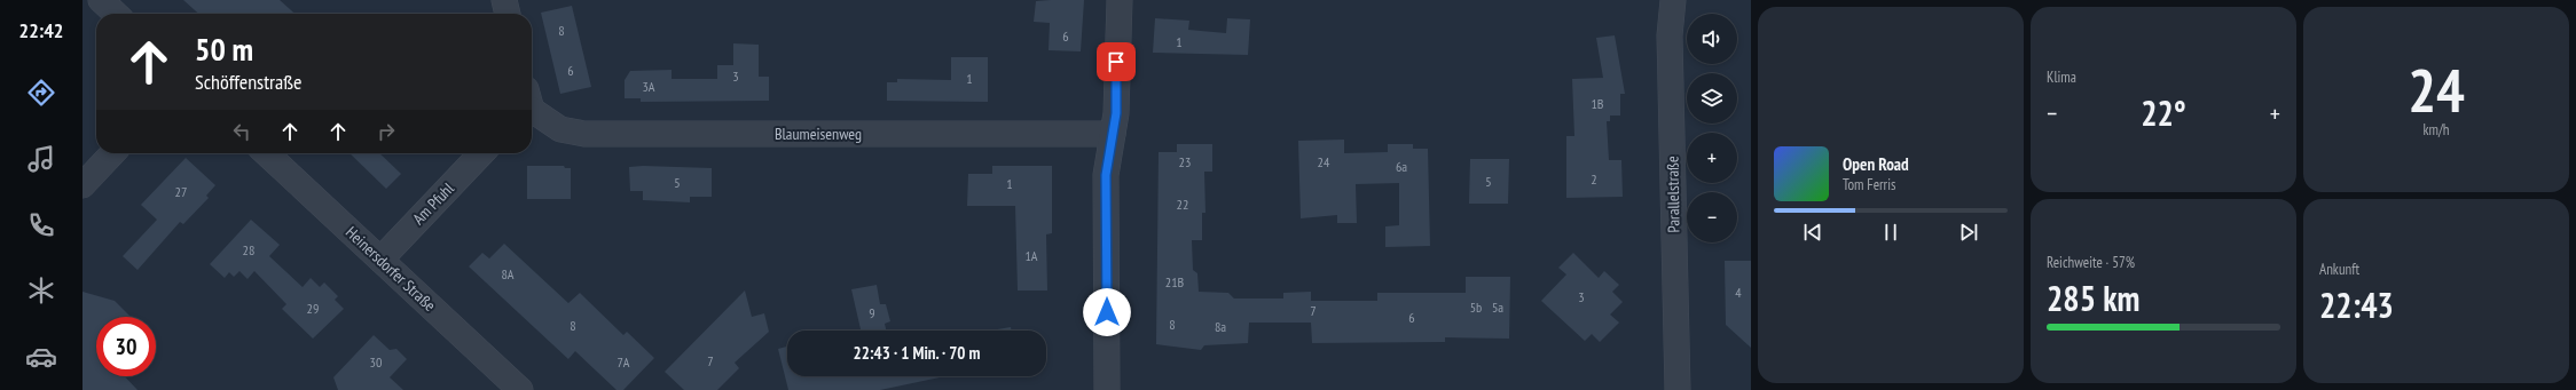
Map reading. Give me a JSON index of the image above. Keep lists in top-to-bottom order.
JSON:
{
  "streets": {
    "street": [
      "Blaumeisenweg",
      "Parallelstraße",
      "Am Pfuhl",
      "Heinersdorfer Straße"
    ]
  },
  "crossings": [
    ["Am Pfuhl", "Heinersdorfer Straße"]
  ],
  "house_numbers": [
    "8",
    "6",
    "1",
    "6",
    "3",
    "1",
    "3A",
    "1B",
    "23",
    "24",
    "6a",
    "2",
    "5",
    "5",
    "1",
    "27",
    "22",
    "28",
    "1A",
    "8A",
    "21B",
    "4",
    "3",
    "5b",
    "5a",
    "29",
    "7",
    "9",
    "6",
    "8",
    "8",
    "8a",
    "7",
    "30",
    "7A"
  ],
  "page": {
    "tabs": "22:42",
    "tile": [
      "Klima",
      ["24", "km/h"],
      ["Reichweite · 57%", "285 km"],
      ["Ankunft", "22:43"]
    ],
    "map_buttons": ["+", "−"],
    "turn": ["50 m", "Schöffenstraße"],
    "heat": ["−", "22°", "+"],
    "song": ["Open Road", "Tom Ferris"],
    "limit": "30",
    "trip": "22:43 · 1 Min. · 70 m"
  }
}
